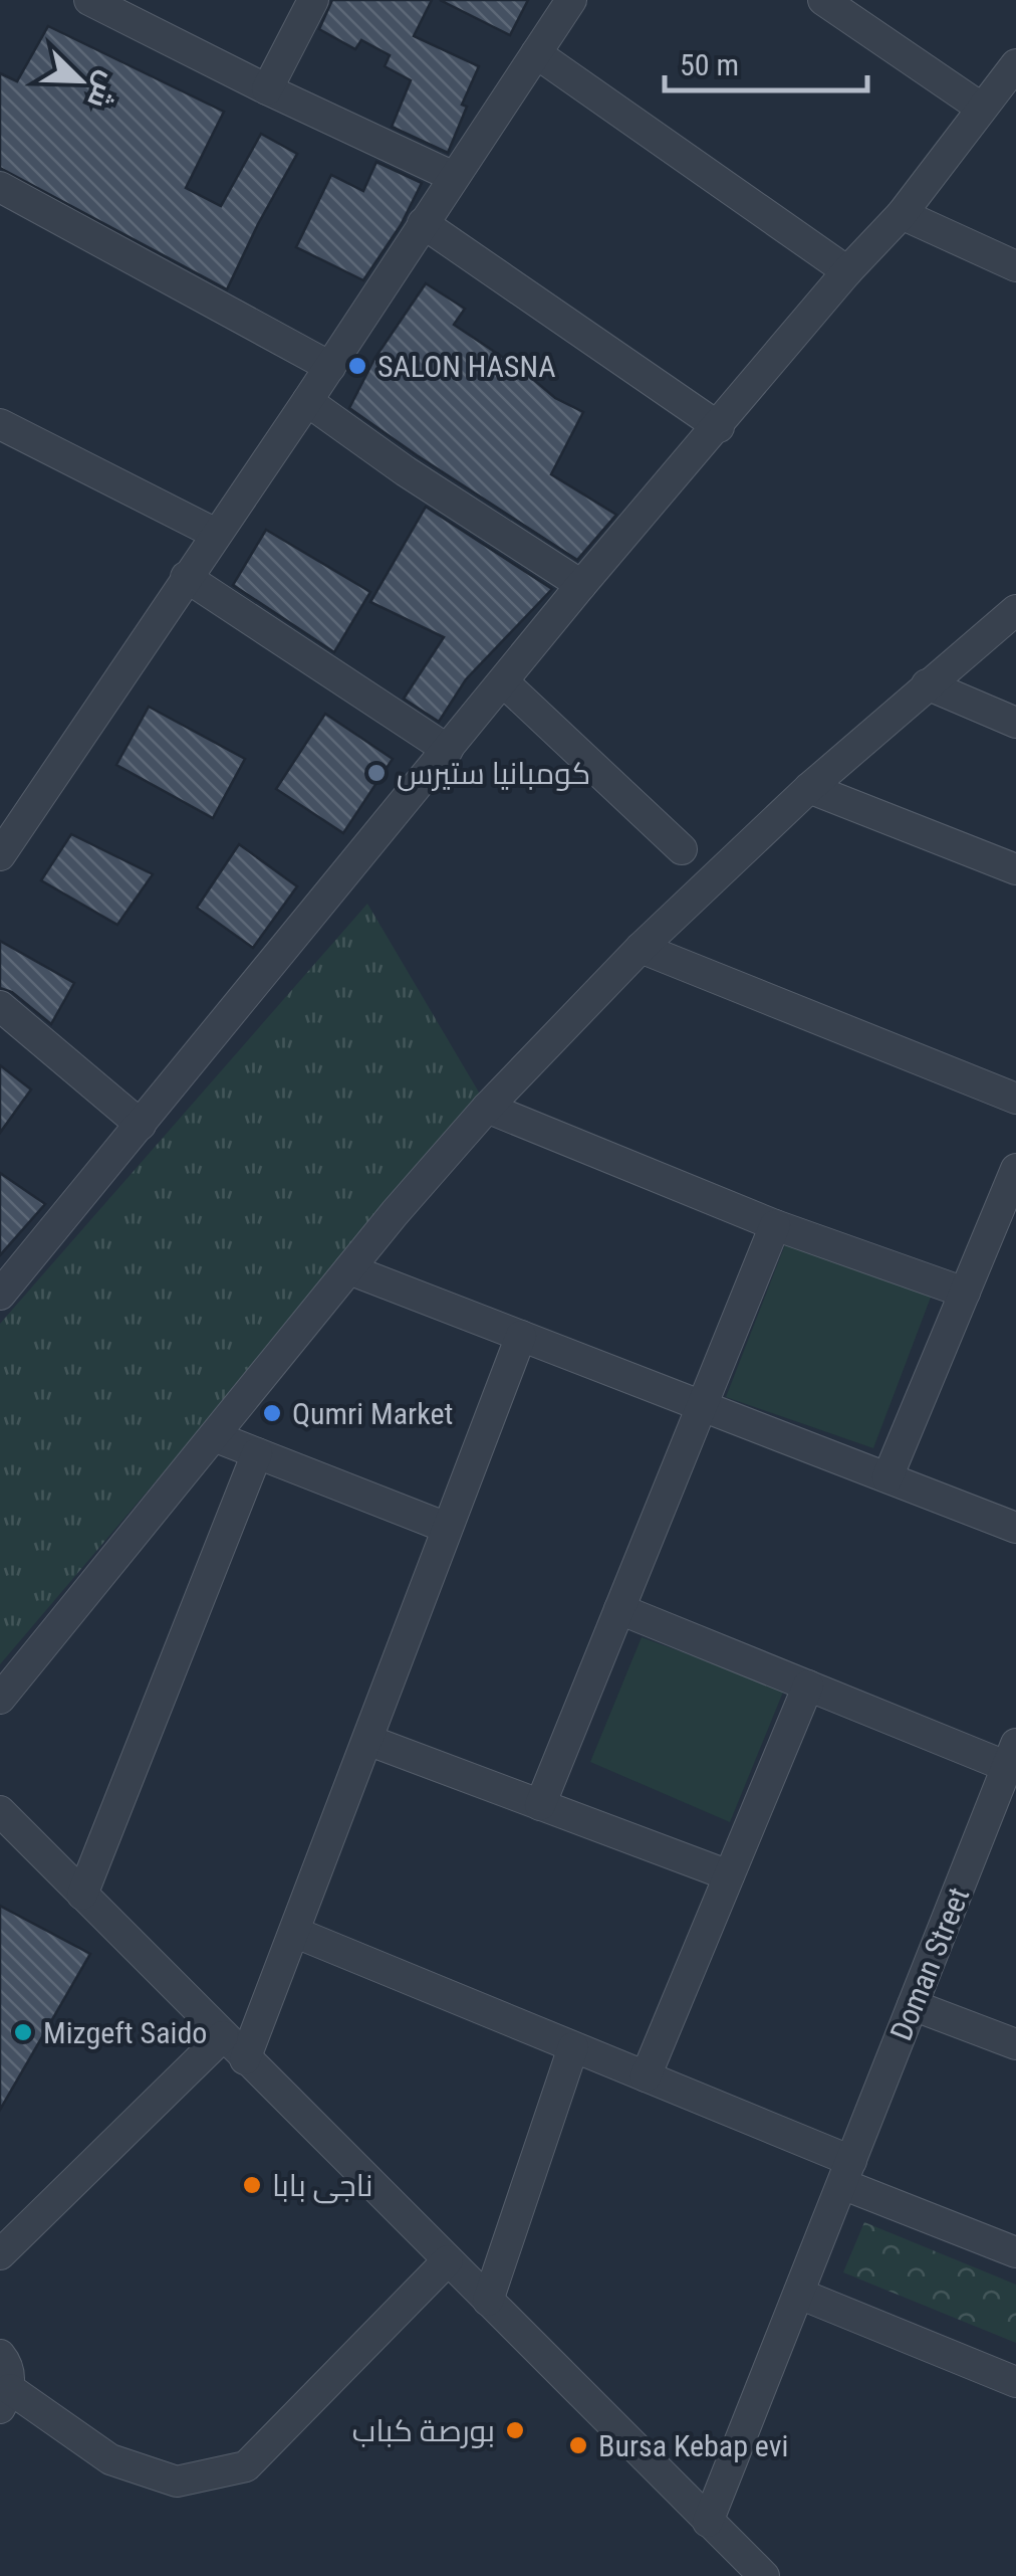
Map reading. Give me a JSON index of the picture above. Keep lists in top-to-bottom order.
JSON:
{
  "streets": {
    "street": ["Doman Street"]
  },
  "places": [
    "SALON HASNA",
    "كومبانيا ستيرس",
    "Qumri Market",
    "Mizgeft Saido",
    "ناجى بابا",
    "بورصة كباب",
    "Bursa Kebap evi"
  ],
  "scale_bar": "50 m",
  "north": "bottom right"
}
